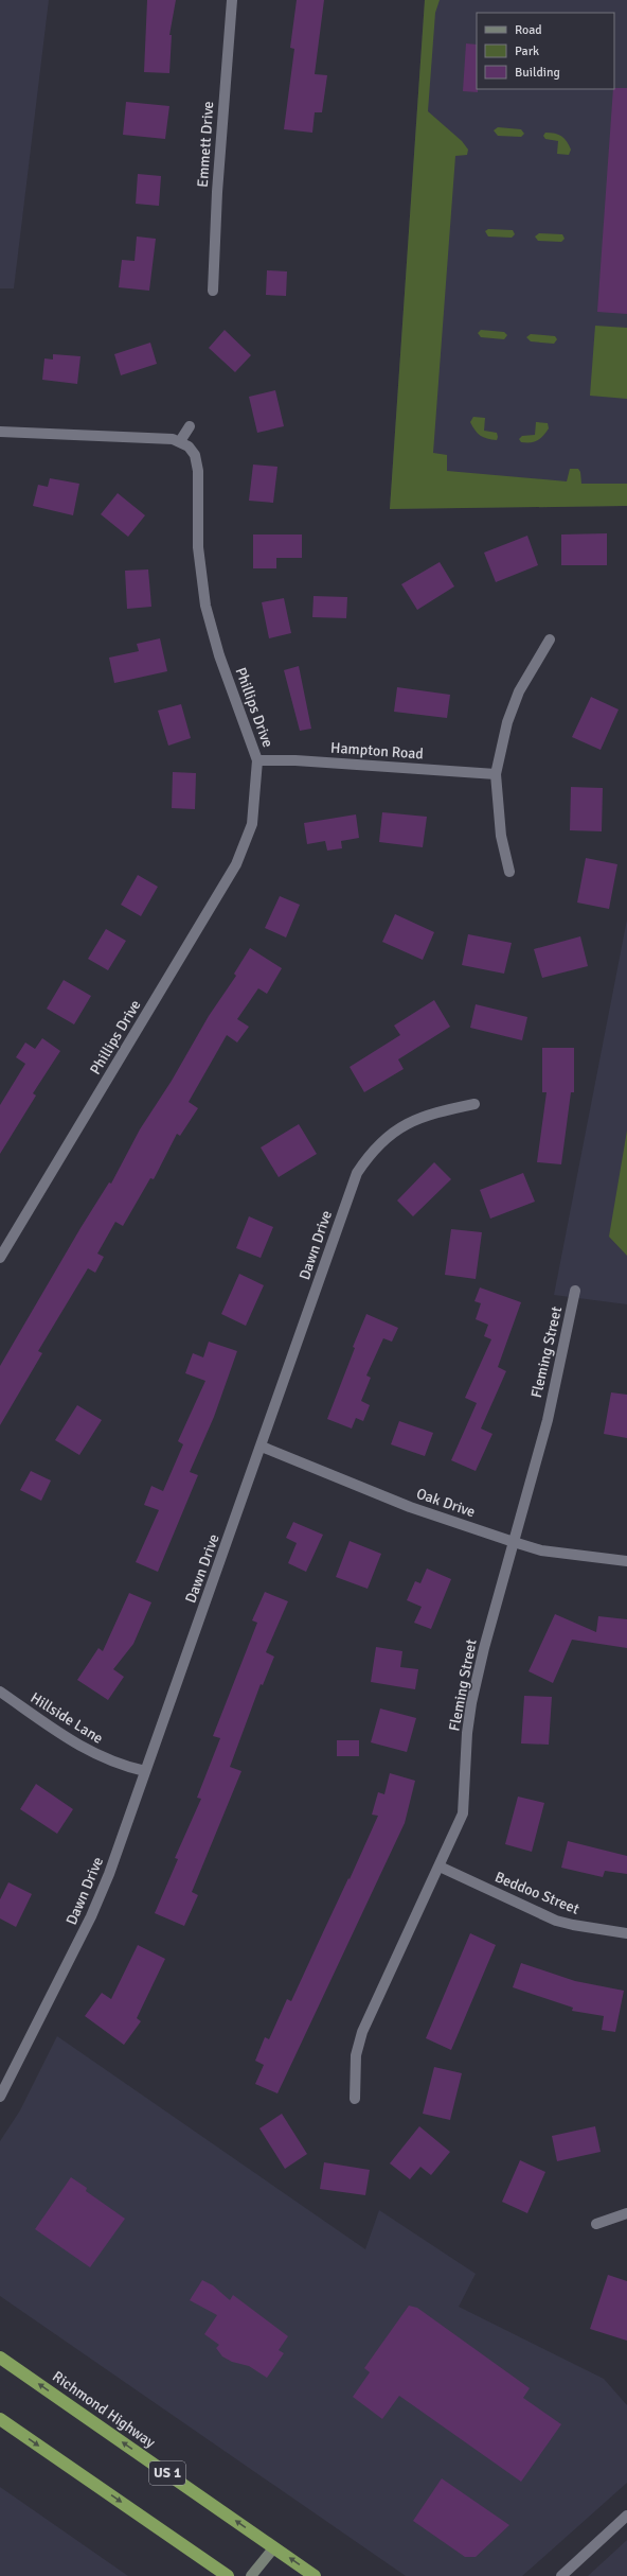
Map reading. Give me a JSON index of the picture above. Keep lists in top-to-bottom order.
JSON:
{
  "streets": {
    "highway": ["Richmond Highway", "US 1"],
    "street": [
      "Emmett Drive",
      "Phillips Drive",
      "Hampton Road",
      "Dawn Drive",
      "Fleming Street",
      "Oak Drive",
      "Hillside Lane",
      "Beddoo Street"
    ]
  },
  "crossings": [
    ["Phillips Drive", "Hampton Road"],
    ["Dawn Drive", "Oak Drive"],
    ["Dawn Drive", "Hillside Lane"],
    ["Fleming Street", "Oak Drive"],
    ["Fleming Street", "Beddoo Street"]
  ],
  "legend": ["Road", "Park", "Building"]
}
